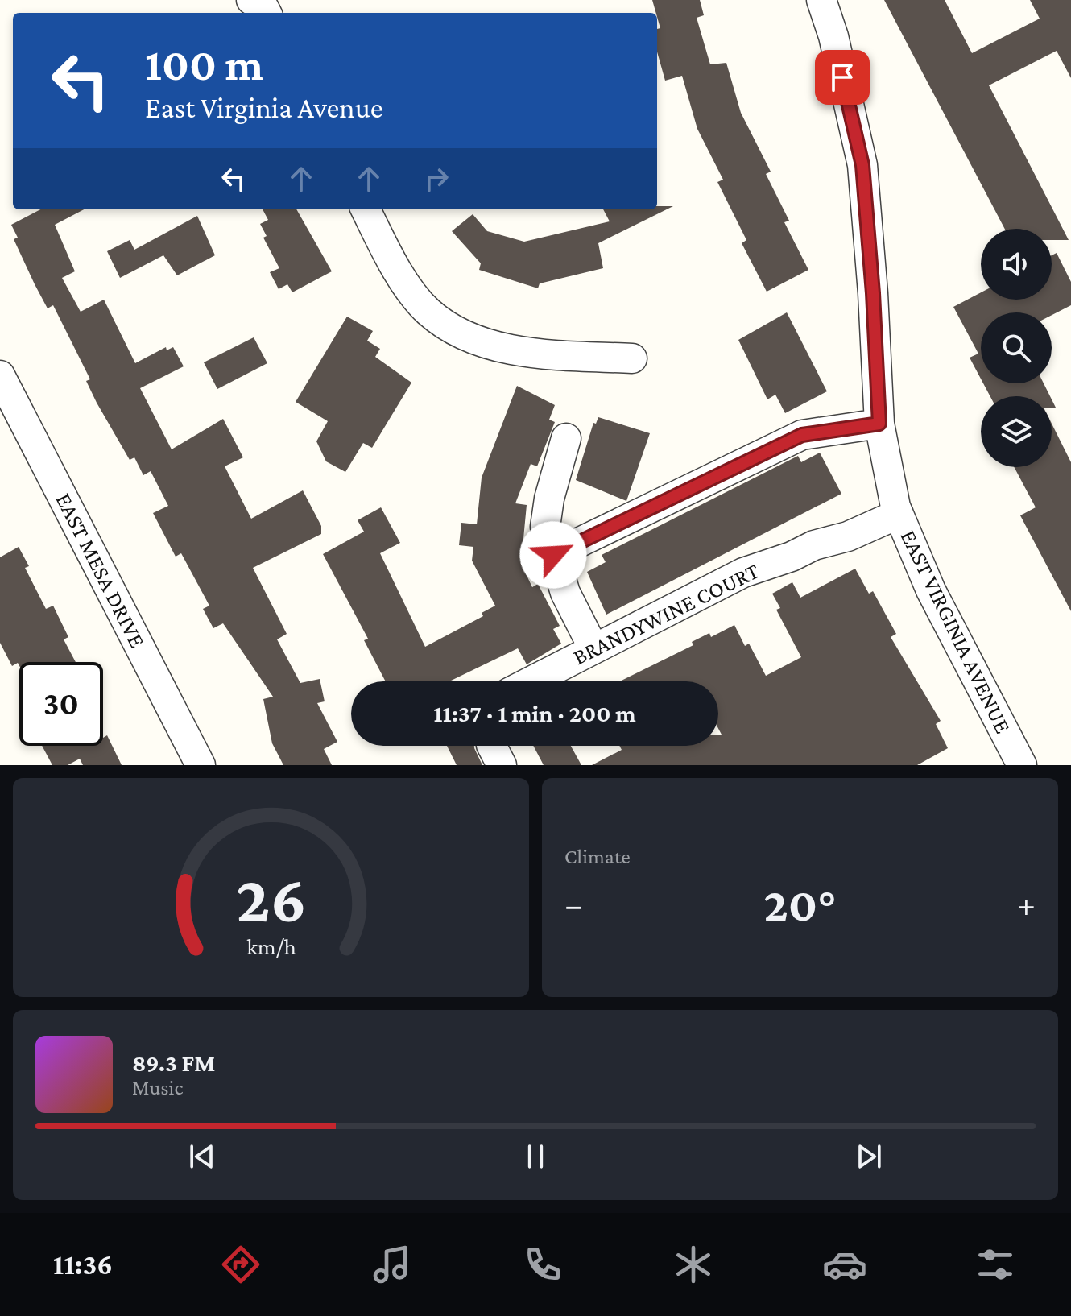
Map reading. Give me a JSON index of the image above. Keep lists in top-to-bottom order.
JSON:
{
  "streets": {
    "street": ["EAST MESA DRIVE", "BRANDYWINE COURT", "EAST VIRGINIA AVENUE"]
  },
  "crossings": [
    ["BRANDYWINE COURT", "EAST VIRGINIA AVENUE"]
  ],
  "page": {
    "turn": ["100 m", "East Virginia Avenue"],
    "limit": "30",
    "trip": "11:37 · 1 min · 200 m",
    "tile": "Climate",
    "heat": ["−", "20°", "+"],
    "song": ["89.3 FM", "Music"],
    "tabs": "11:36",
    "gauge": ["26", "km/h"]
  }
}
